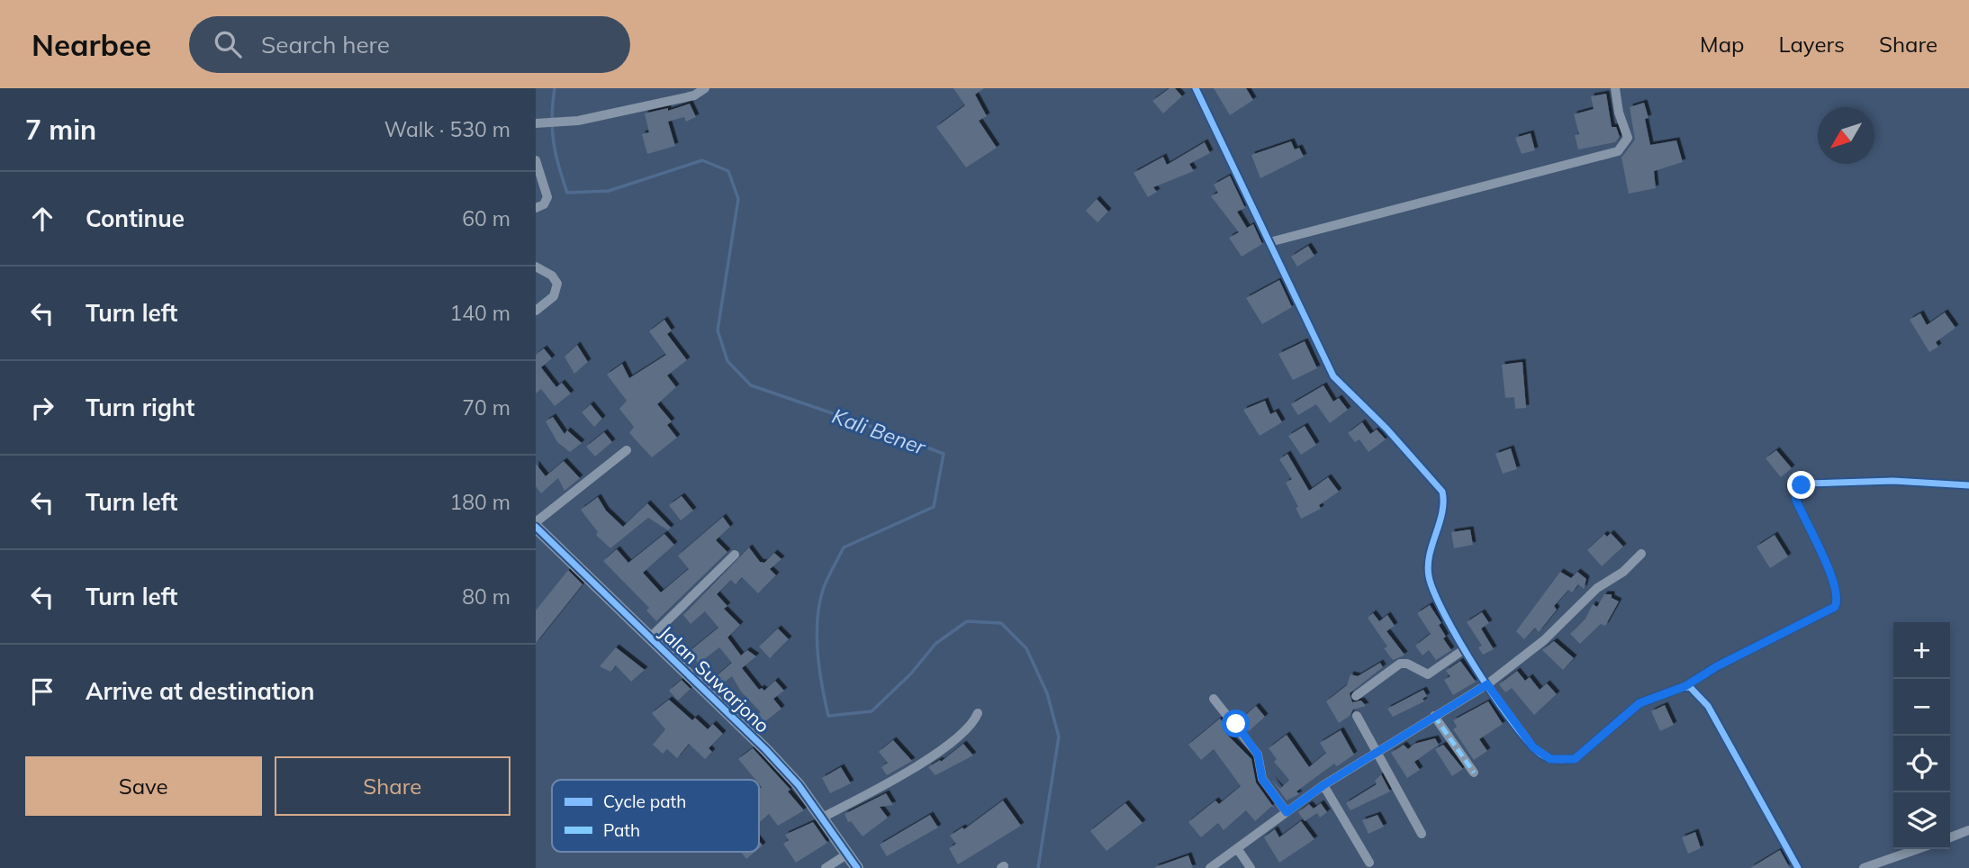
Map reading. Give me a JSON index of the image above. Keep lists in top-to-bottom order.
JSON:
{
  "streets": {
    "street": ["Jalan Suwarjono"]
  },
  "water": ["Kali Bener"],
  "legend": ["Cycle path", "Path"],
  "north": "bottom left",
  "page": {
    "header": "Nearbee",
    "search": "Search here",
    "nav": ["Map", "Layers", "Share"],
    "heading": ["7 min", "Walk · 530 m"],
    "list": [
      ["Continue", "60 m"],
      ["Turn left", "140 m"],
      ["Turn right", "70 m"],
      ["Turn left", "180 m"],
      ["Turn left", "80 m"],
      "Arrive at destination"
    ],
    "map_buttons": ["+", "−"],
    "buttons": ["Save", "Share"]
  }
}
